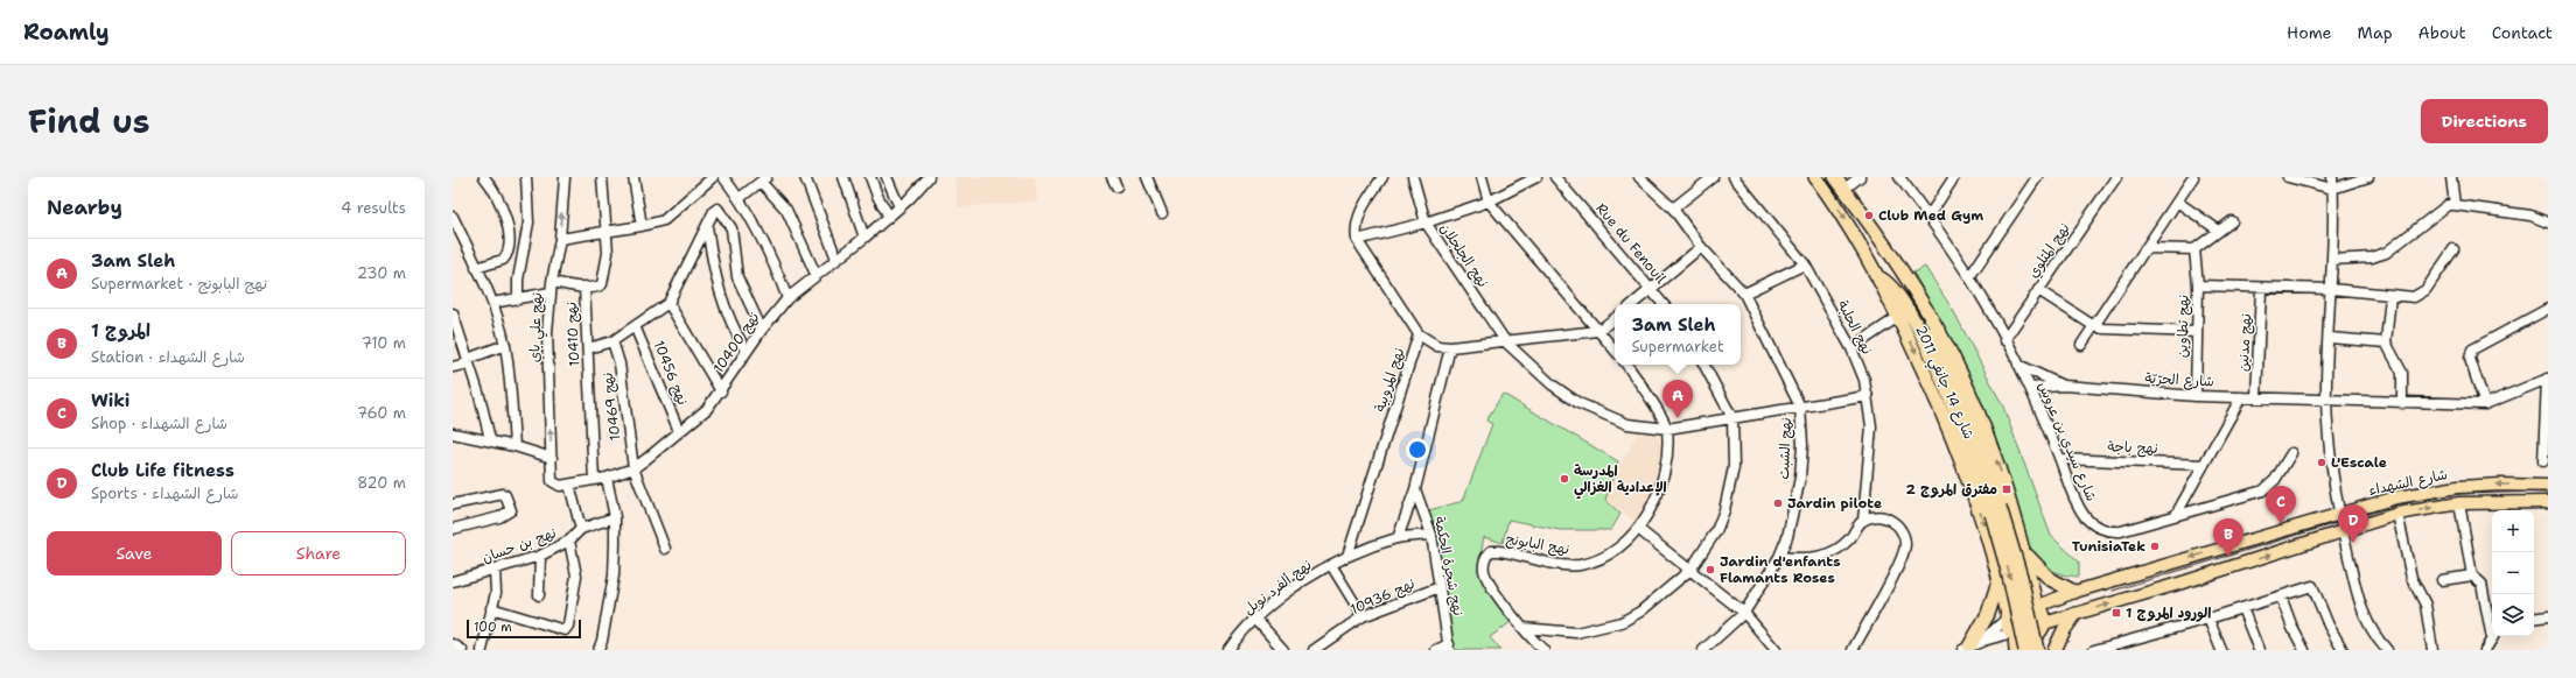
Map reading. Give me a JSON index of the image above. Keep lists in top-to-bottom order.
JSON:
{
  "streets": {
    "highway": ["شارع 14 جانفي 2011"],
    "main road": ["شارع الشهداء"],
    "street": [
      "Rue du Fenouil",
      "نهج المتلوي",
      "نهج الجلجلان",
      "نهج تطاوين",
      "نهج علي باي",
      "نهج الحلبة",
      "نهج 10410",
      "نهج 10400",
      "نهج مدنين",
      "نهج 10456",
      "نهج المروبية",
      "شارع الحرّيّة",
      "نهج 10469",
      "شارع سيدي بن عروس",
      "نهج باجة",
      "نهج الشبت",
      "نهج البابونج",
      "نهج بن حسان",
      "نهج شجرة الحكمة",
      "نهج ألفرد نوبل",
      "نهج 10936"
    ]
  },
  "crossings": [
    ["نهج المتلوي", "شارع سيدي بن عروس"],
    ["نهج الجلجلان", "نهج الحلبة"],
    ["نهج الجلجلان", "نهج الشبت"],
    ["نهج الجلجلان", "نهج البابونج"],
    ["نهج تطاوين", "شارع الحرّيّة"],
    ["نهج علي باي", "نهج 10400"],
    ["نهج 10410", "نهج 10400"],
    ["نهج 10400", "نهج 10456"],
    ["نهج 10400", "نهج 10469"],
    ["نهج مدنين", "شارع الحرّيّة"],
    ["نهج المروبية", "نهج ألفرد نوبل"],
    ["شارع الحرّيّة", "شارع سيدي بن عروس"],
    ["شارع 14 جانفي 2011", "شارع الشهداء"],
    ["شارع سيدي بن عروس", "نهج باجة"],
    ["نهج شجرة الحكمة", "نهج ألفرد نوبل"],
    ["نهج شجرة الحكمة", "نهج 10936"]
  ],
  "places": {
    "other": [
      "Club Med Gym",
      "L'Escale",
      "المدرسة الإعدادية الغزالي",
      "Jardin pilote",
      "TunisiaTek",
      "Jardin d'enfants Flamants Roses"
    ],
    "transit": ["مفترق المروج 2", "الورود المروج 1"]
  },
  "scale_bar": "100 m",
  "page": {
    "header": "Roamly",
    "nav": [
      "Home",
      "Map",
      "About",
      "Contact"
    ],
    "title": "Find us",
    "buttons": [
      "Directions",
      ["Save", "Share"]
    ],
    "heading": ["Nearby", "4 results"],
    "list": [
      {
        "mark": "A",
        "name": "3am Sleh",
        "note": "Supermarket · نهج البابونج",
        "value": "230 m"
      },
      {
        "mark": "B",
        "name": "المروج 1",
        "note": "Station · شارع الشهداء",
        "value": "710 m"
      },
      {
        "mark": "C",
        "name": "Wiki",
        "note": "Shop · شارع الشهداء",
        "value": "760 m"
      },
      {
        "mark": "D",
        "name": "Club Life fitness",
        "note": "Sports · شارع الشهداء",
        "value": "820 m"
      }
    ],
    "popup": ["3am Sleh", "Supermarket"],
    "pins": [
      "A",
      "C",
      "D",
      "B"
    ],
    "map_buttons": ["+", "−"],
    "scale": "100 m"
  }
}
